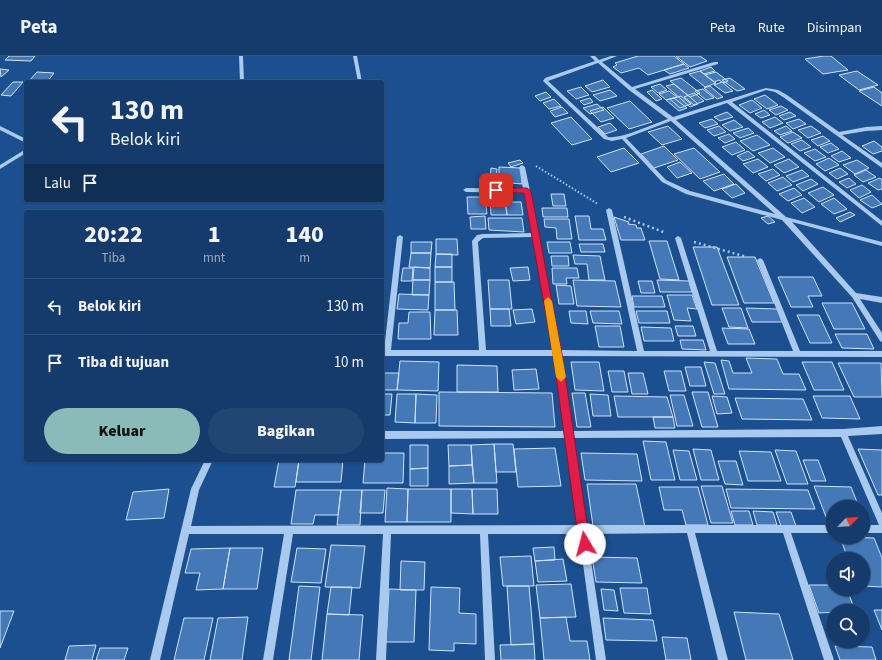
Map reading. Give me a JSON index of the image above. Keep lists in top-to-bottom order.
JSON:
{
  "north": "top right",
  "page": {
    "header": "Peta",
    "nav": ["Peta", "Rute", "Disimpan"],
    "turn": ["130 m", "Belok kiri"],
    "then": "Lalu",
    "eta": [
      "20:22",
      "Tiba",
      "1",
      "mnt",
      "140",
      "m"
    ],
    "list": [
      {
        "name": "Belok kiri",
        "value": "130 m"
      },
      {
        "name": "Tiba di tujuan",
        "value": "10 m"
      }
    ],
    "buttons": ["Keluar", "Bagikan"]
  }
}
